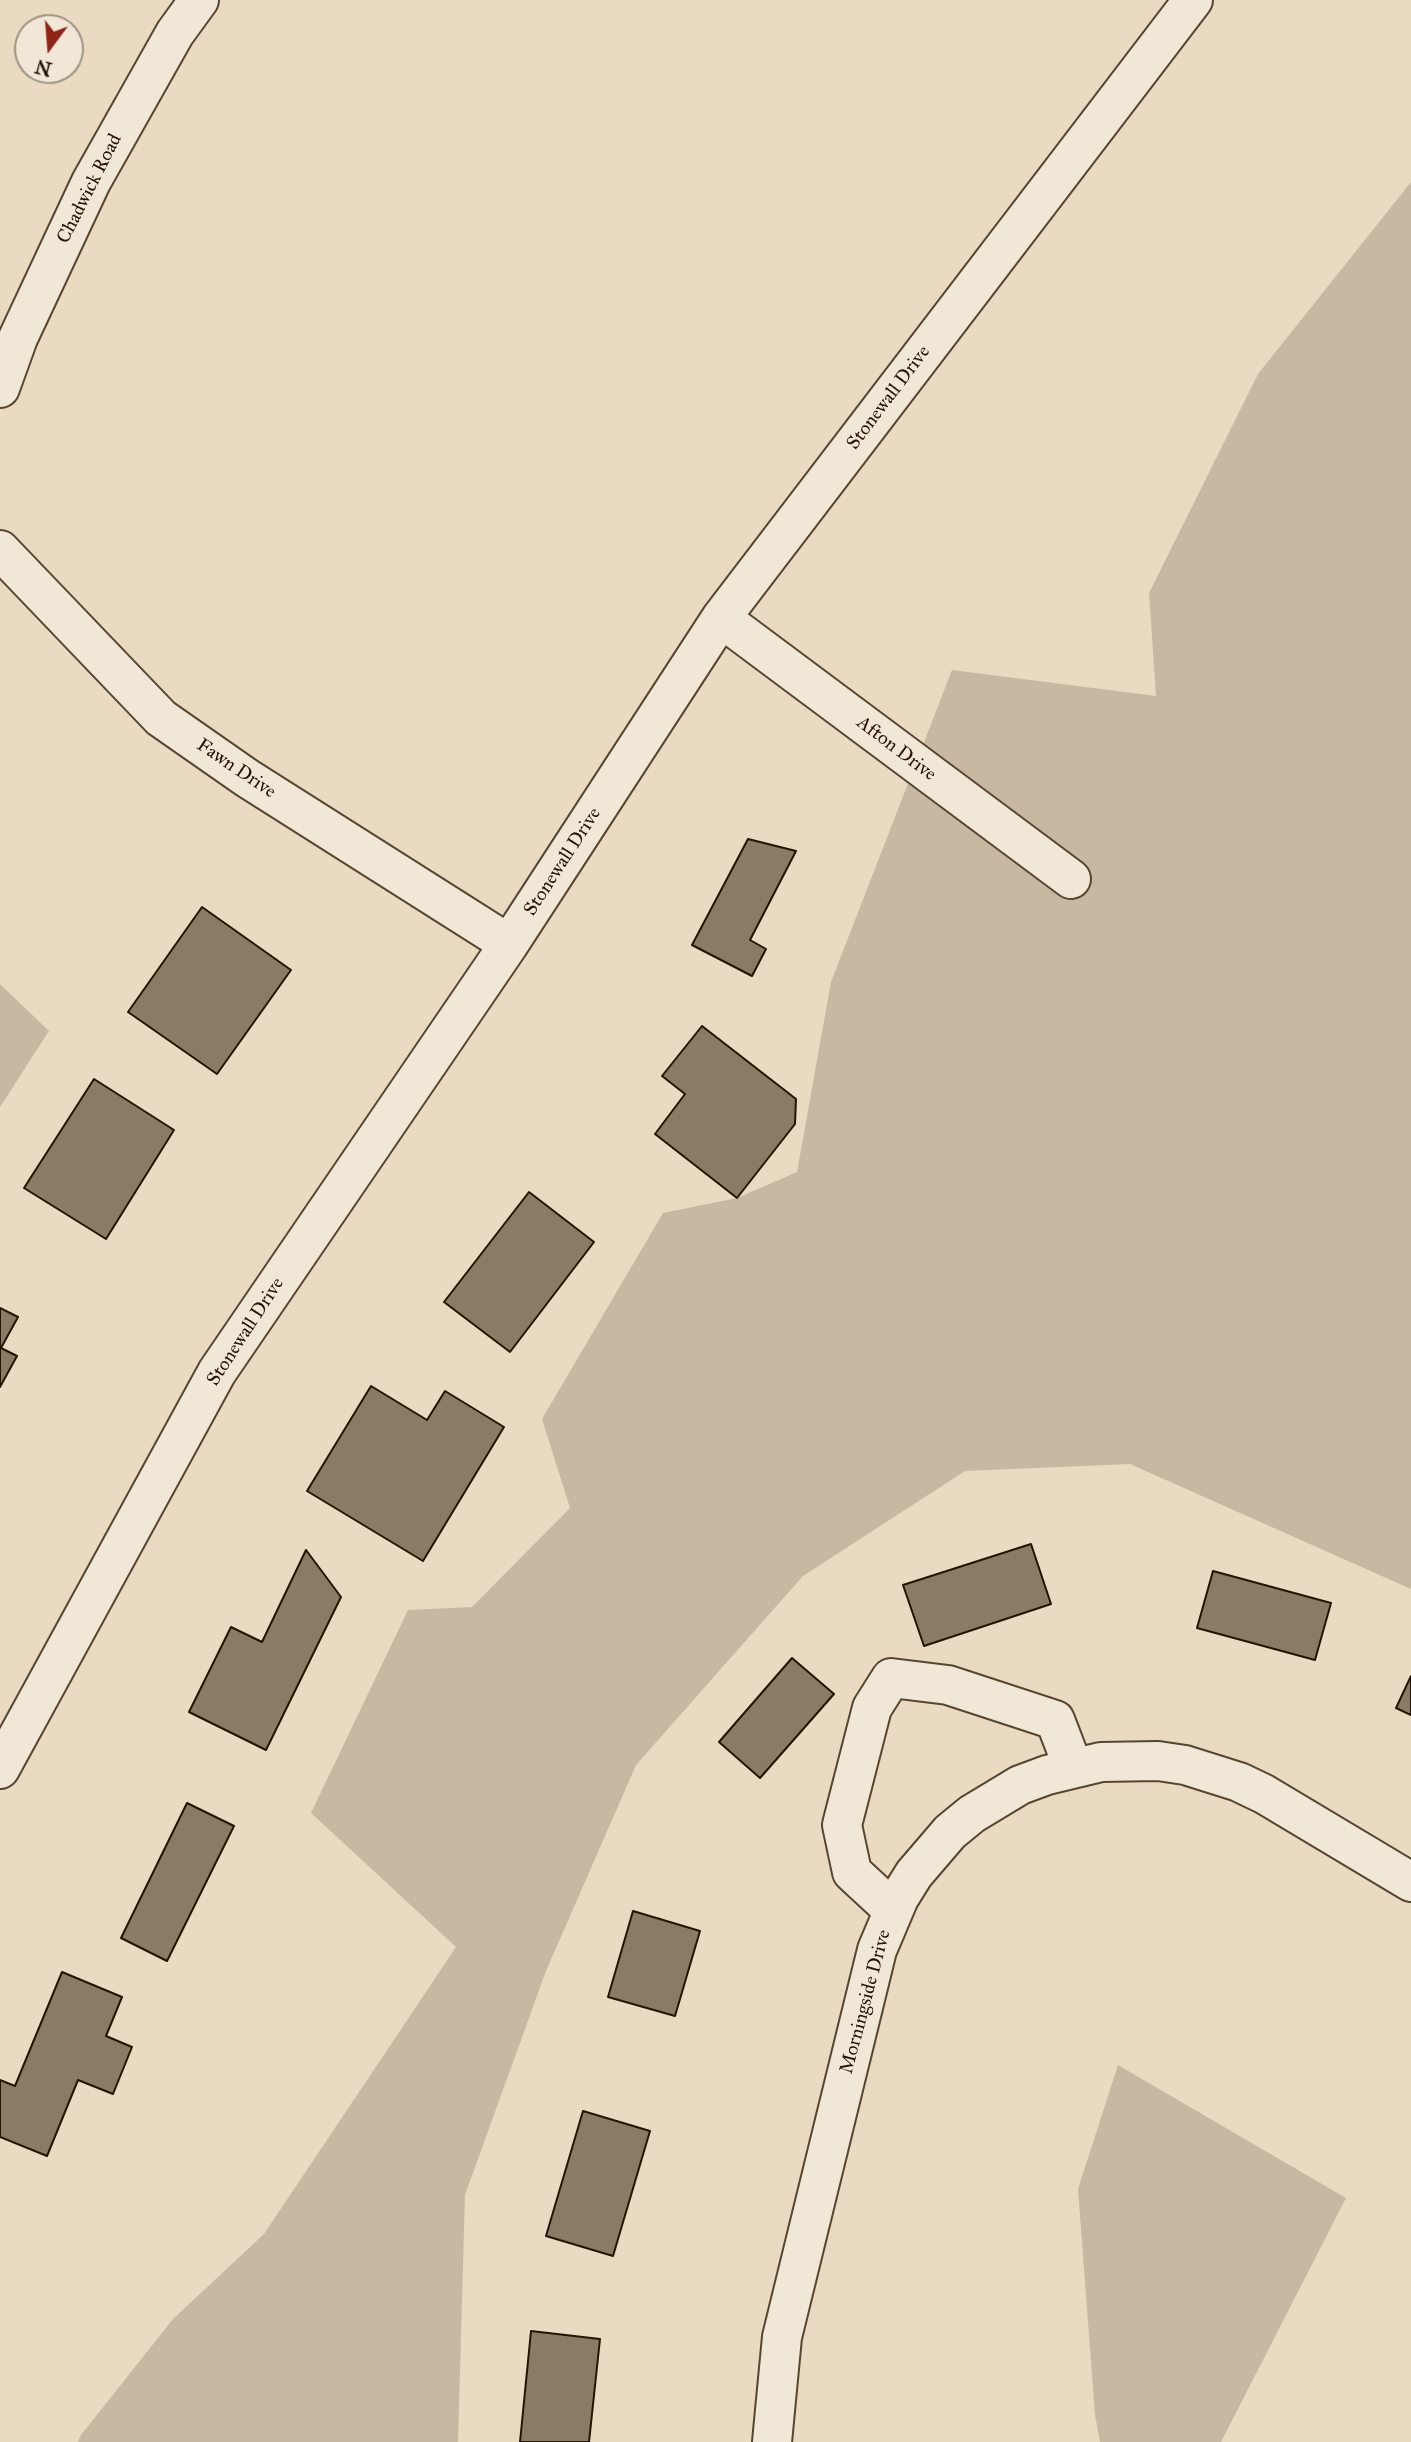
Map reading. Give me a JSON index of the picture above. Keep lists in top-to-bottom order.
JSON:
{
  "streets": {
    "street": [
      "Chadwick Road",
      "Stonewall Drive",
      "Afton Drive",
      "Fawn Drive",
      "Morningside Drive"
    ]
  },
  "crossings": [
    ["Stonewall Drive", "Afton Drive"],
    ["Stonewall Drive", "Fawn Drive"]
  ],
  "north": "bottom"
}
